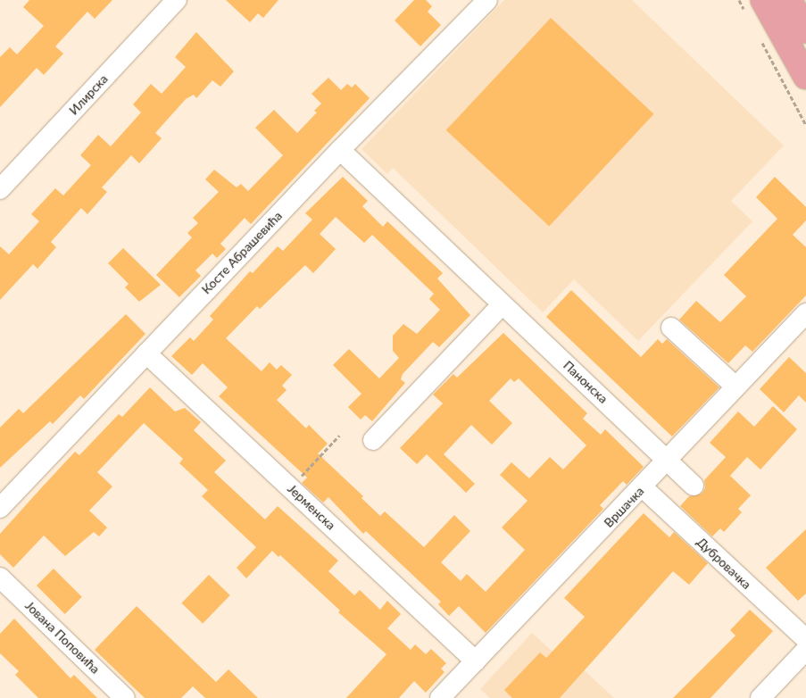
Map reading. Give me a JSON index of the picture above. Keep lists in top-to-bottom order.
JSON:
{
  "streets": {
    "street": [
      "Илирска",
      "Косте Абрашевића",
      "Панонска",
      "Јерменска",
      "Вршачка",
      "Дубровачка",
      "Јована Поповића"
    ]
  },
  "crossings": [
    ["Косте Абрашевића", "Панонска"],
    ["Косте Абрашевића", "Јерменска"],
    ["Панонска", "Вршачка"],
    ["Јерменска", "Вршачка"],
    ["Вршачка", "Дубровачка"]
  ]
}
